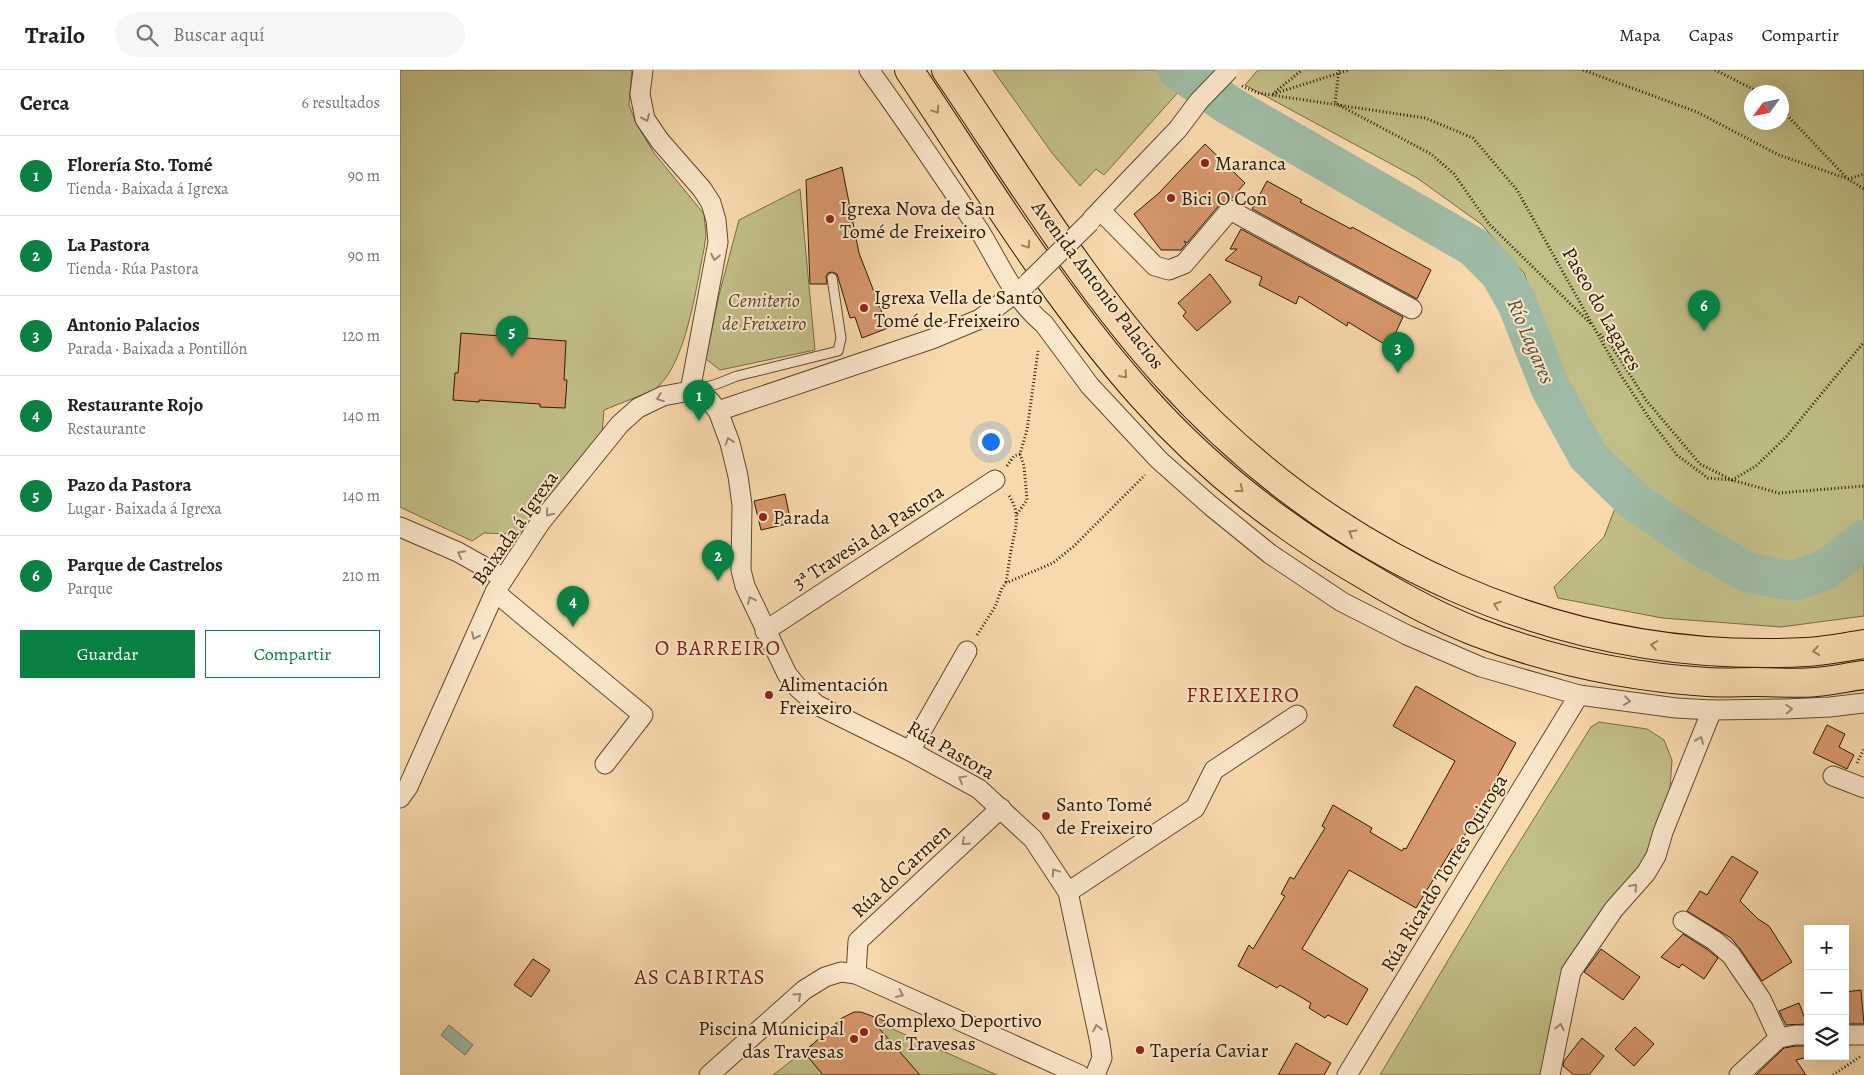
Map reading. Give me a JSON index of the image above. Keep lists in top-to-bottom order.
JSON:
{
  "streets": {
    "main road": ["Avenida Antonio Palacios"],
    "street": [
      "Baixada á Igrexa",
      "3ª Travesia da Pastora",
      "Rúa Pastora",
      "Rúa do Carmen",
      "Rúa Ricardo Torres Quiroga"
    ],
    "path": ["Paseo do Lagares"]
  },
  "crossings": [
    ["3ª Travesia da Pastora", "Rúa Pastora"],
    ["Rúa Pastora", "Rúa do Carmen"]
  ],
  "one_way": ["Baixada á Igrexa", "Rúa Pastora", "Rúa do Carmen"],
  "districts": ["O BARREIRO", "FREIXEIRO", "AS CABIRTAS"],
  "water": ["Río Lagares"],
  "parks": ["Cemiterio de Freixeiro"],
  "places": [
    "Maranca",
    "Bici O Con",
    "Igrexa Nova de San Tomé de Freixeiro",
    "Igrexa Vella de Santo Tomé de Freixeiro",
    "Parada",
    "Alimentación Freixeiro",
    "Santo Tomé de Freixeiro",
    "Complexo Deportivo das Travesas",
    "Piscina Municipal das Travesas",
    "Tapería Caviar"
  ],
  "north": "bottom left",
  "page": {
    "header": "Trailo",
    "search": "Buscar aquí",
    "nav": ["Mapa", "Capas", "Compartir"],
    "heading": ["Cerca", "6 resultados"],
    "list": [
      {
        "mark": "1",
        "name": "Florería Sto. Tomé",
        "note": "Tienda · Baixada á Igrexa",
        "value": "90 m"
      },
      {
        "mark": "2",
        "name": "La Pastora",
        "note": "Tienda · Rúa Pastora",
        "value": "90 m"
      },
      {
        "mark": "3",
        "name": "Antonio Palacios",
        "note": "Parada · Baixada a Pontillón",
        "value": "120 m"
      },
      {
        "mark": "4",
        "name": "Restaurante Rojo",
        "note": "Restaurante",
        "value": "140 m"
      },
      {
        "mark": "5",
        "name": "Pazo da Pastora",
        "note": "Lugar · Baixada á Igrexa",
        "value": "140 m"
      },
      {
        "mark": "6",
        "name": "Parque de Castrelos",
        "note": "Parque",
        "value": "210 m"
      }
    ],
    "pins": [
      "6",
      "5",
      "3",
      "1",
      "2",
      "4"
    ],
    "buttons": ["Guardar", "Compartir"],
    "map_buttons": ["+", "−"]
  }
}
